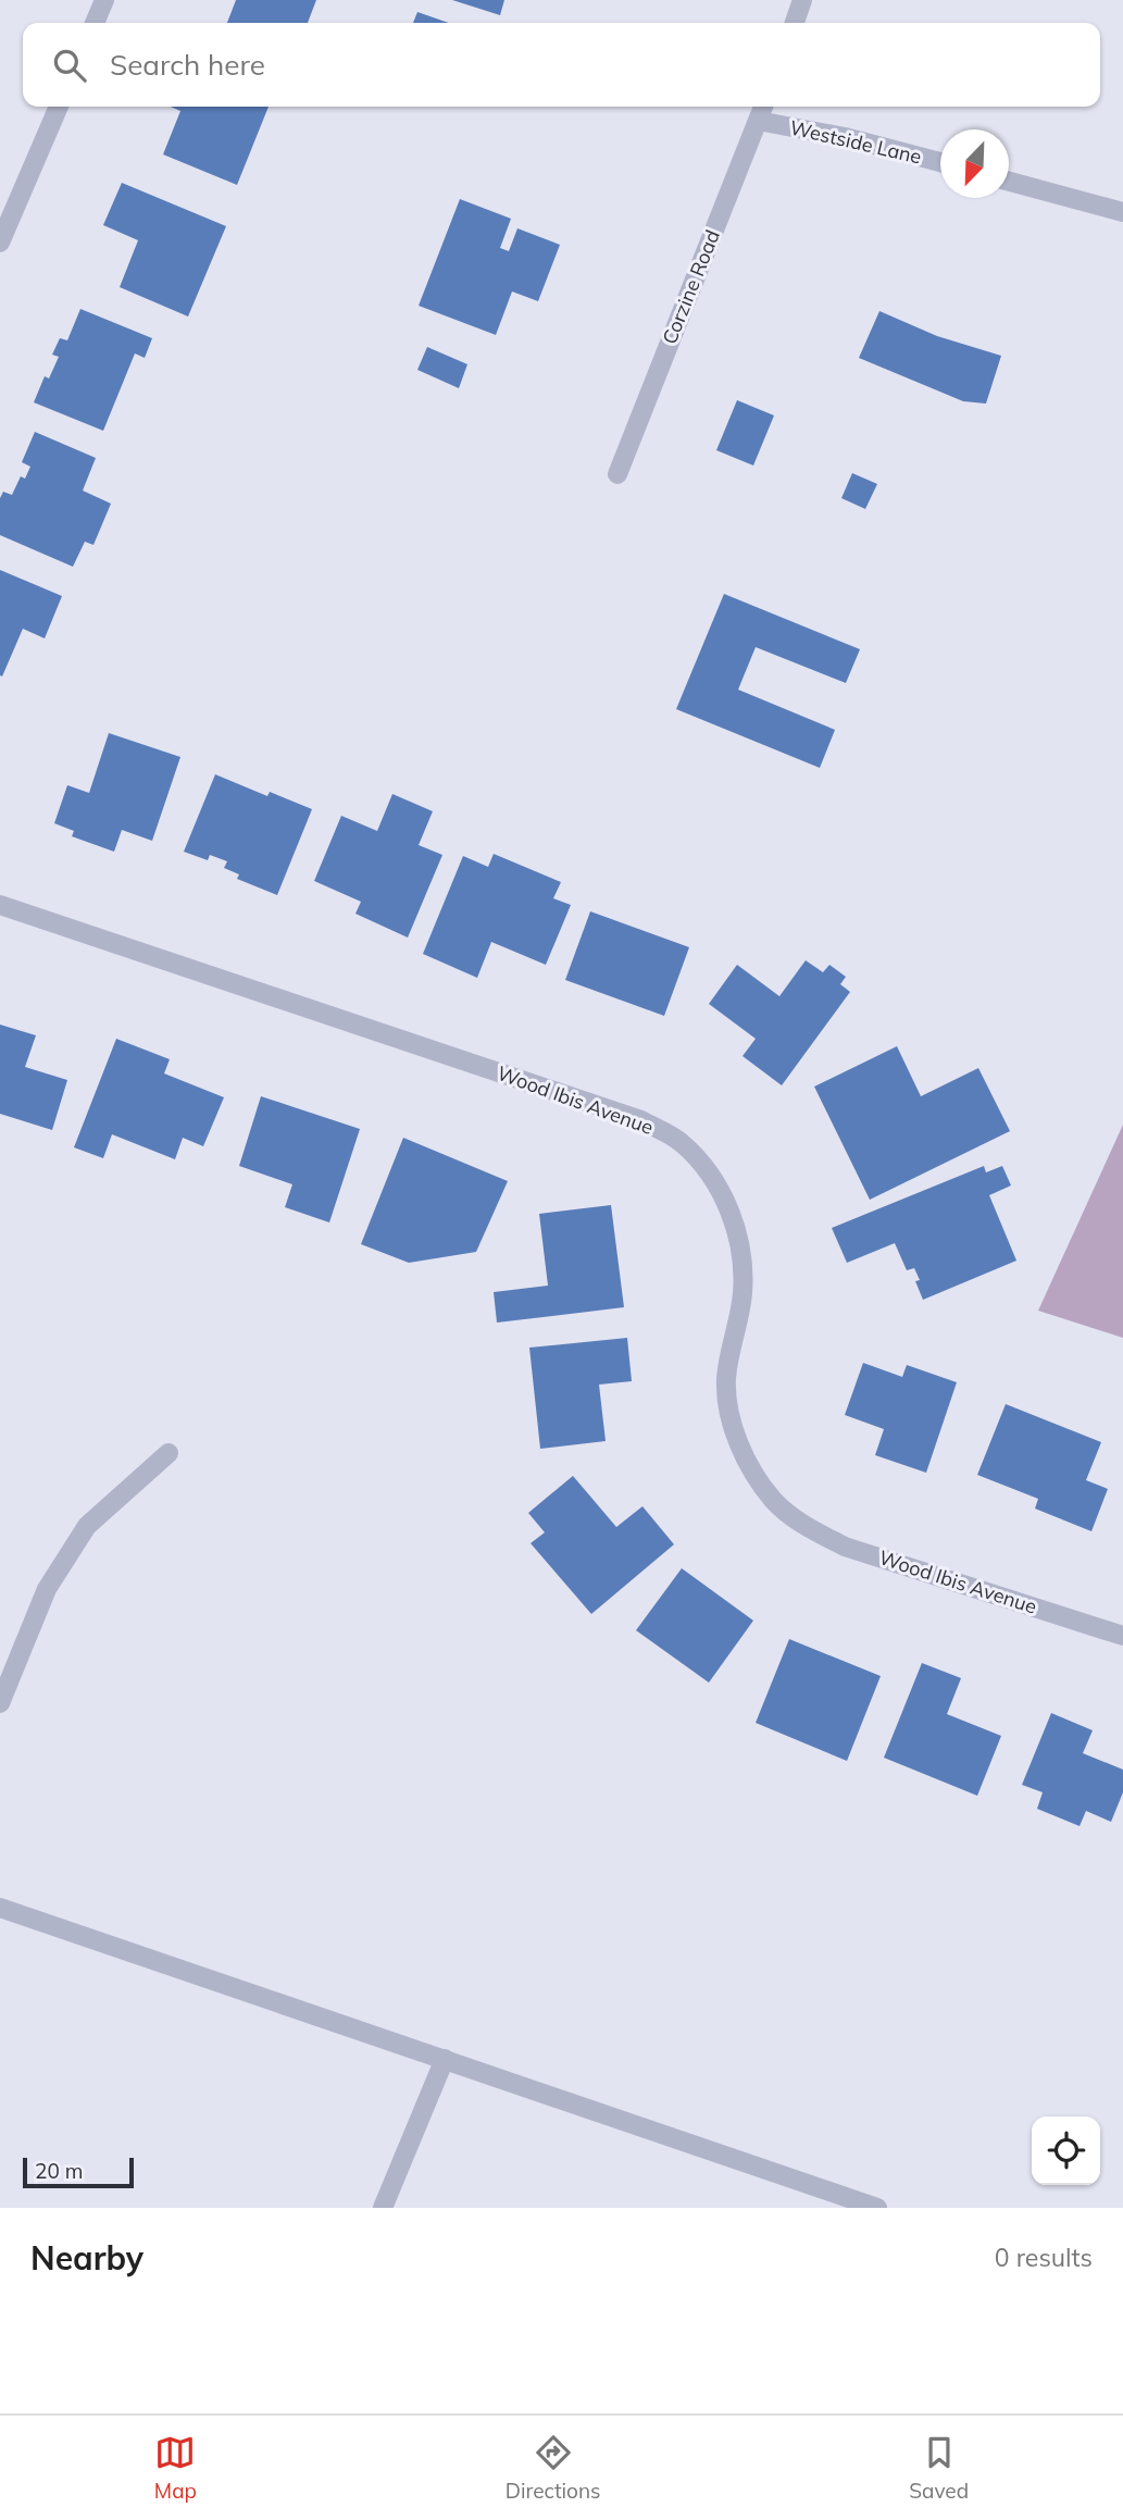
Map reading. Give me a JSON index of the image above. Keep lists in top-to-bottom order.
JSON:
{
  "streets": {
    "street": ["Westside Lane", "Corzine Road", "Wood Ibis Avenue"]
  },
  "crossings": [
    ["Westside Lane", "Corzine Road"]
  ],
  "scale_bar": "20 m",
  "north": "bottom left",
  "page": {
    "search": "Search here",
    "scale": "20 m",
    "heading": ["Nearby", "0 results"],
    "nav": ["Map", "Directions", "Saved"]
  }
}
